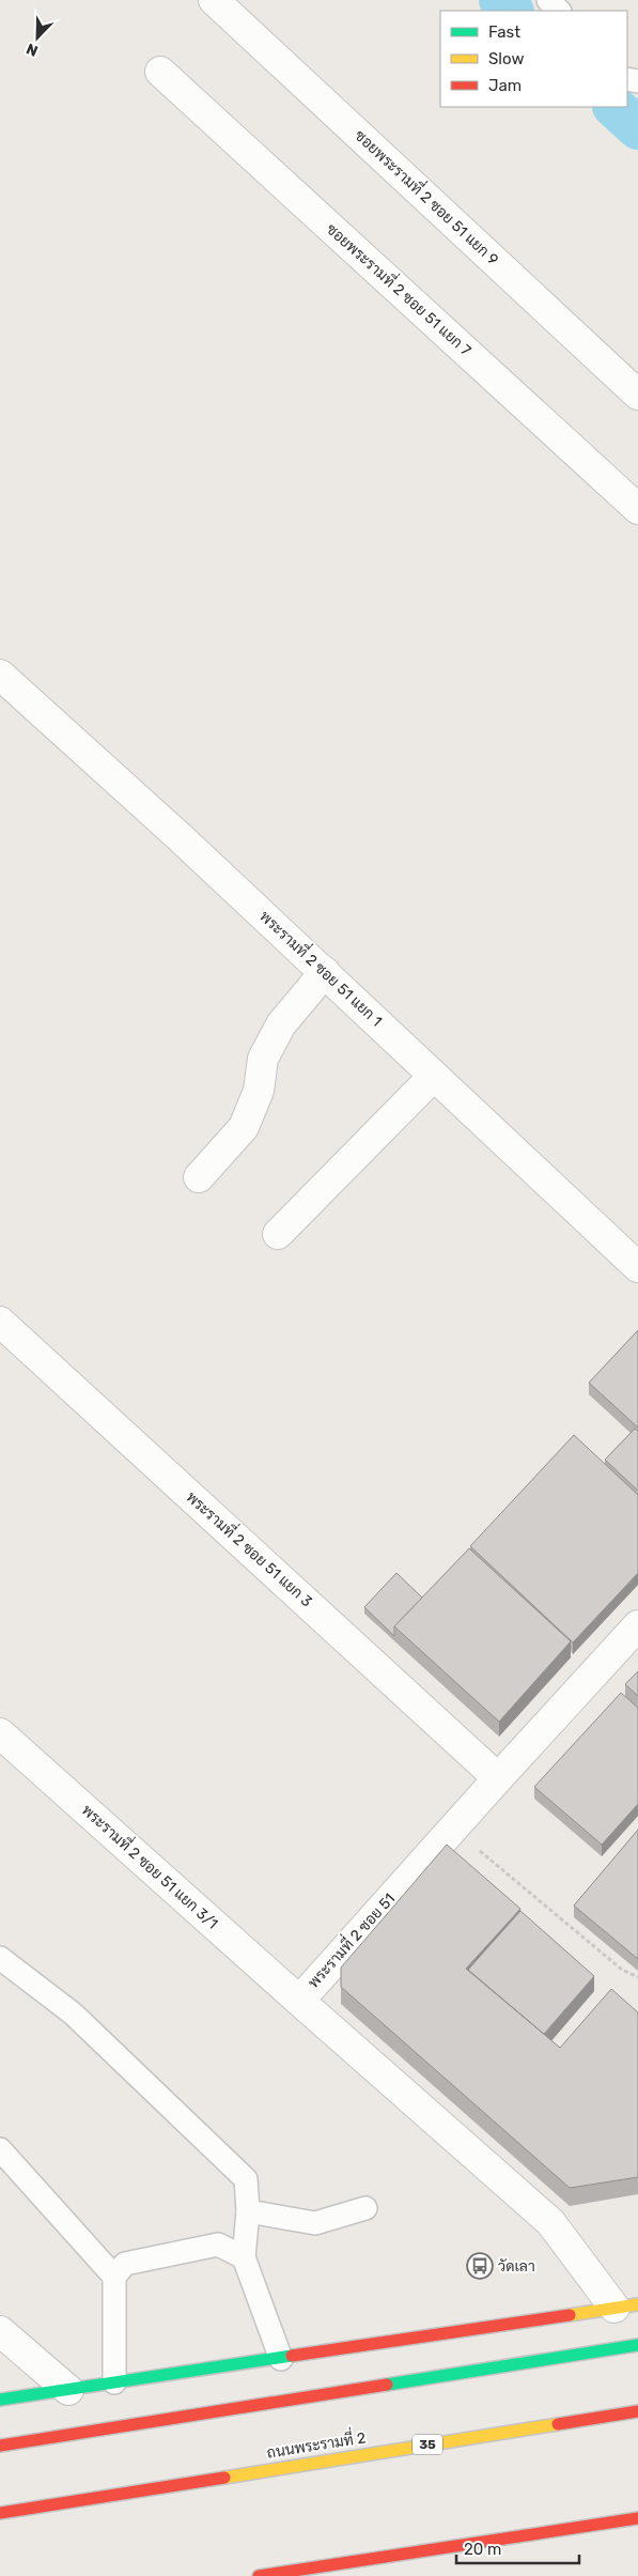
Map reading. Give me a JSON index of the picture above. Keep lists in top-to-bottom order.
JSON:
{
  "streets": {
    "main road": ["35", "ถนนพระรามที่ 2"],
    "street": [
      "ซอยพระรามที่ 2 ซอย 51 แยก 9",
      "ซอยพระรามที่ 2 ซอย 51 แยก 7",
      "พระรามที่ 2 ซอย 51 แยก 1",
      "พระรามที่ 2 ซอย 51 แยก 3",
      "พระรามที่ 2 ซอย 51 แยก 3/1",
      "พระรามที่ 2 ซอย 51"
    ]
  },
  "crossings": [
    ["พระรามที่ 2 ซอย 51 แยก 3", "พระรามที่ 2 ซอย 51"],
    ["พระรามที่ 2 ซอย 51 แยก 3/1", "พระรามที่ 2 ซอย 51"]
  ],
  "places": {
    "bus stop": ["วัดเลา"]
  },
  "legend": ["Fast", "Slow", "Jam"],
  "scale_bar": "20 m",
  "north": "bottom left"
}
